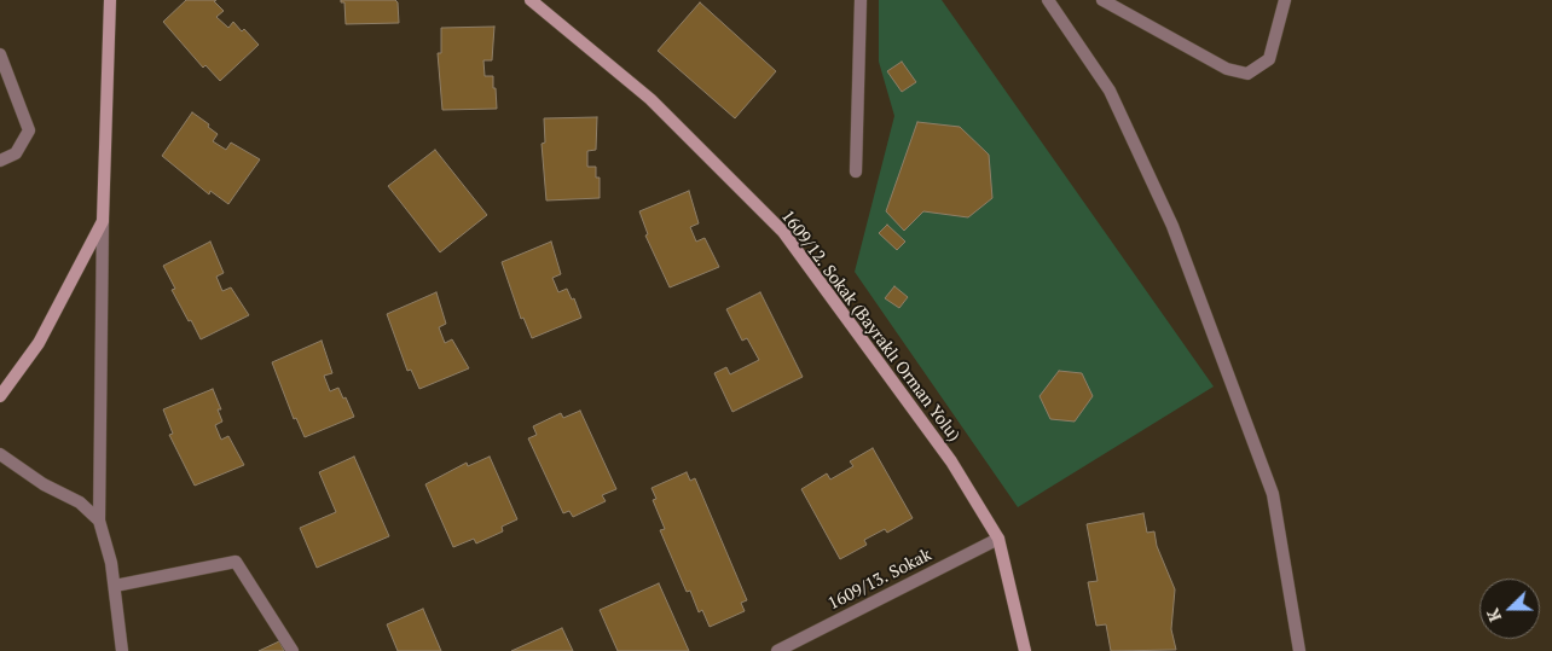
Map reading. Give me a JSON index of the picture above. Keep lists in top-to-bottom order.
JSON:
{
  "streets": {
    "main road": ["1609/12. Sokak (Bayraklı Orman Yolu)"],
    "street": ["1609/13. Sokak"]
  },
  "crossings": [
    ["1609/12. Sokak (Bayraklı Orman Yolu)", "1609/13. Sokak"]
  ],
  "north": "left"
}
